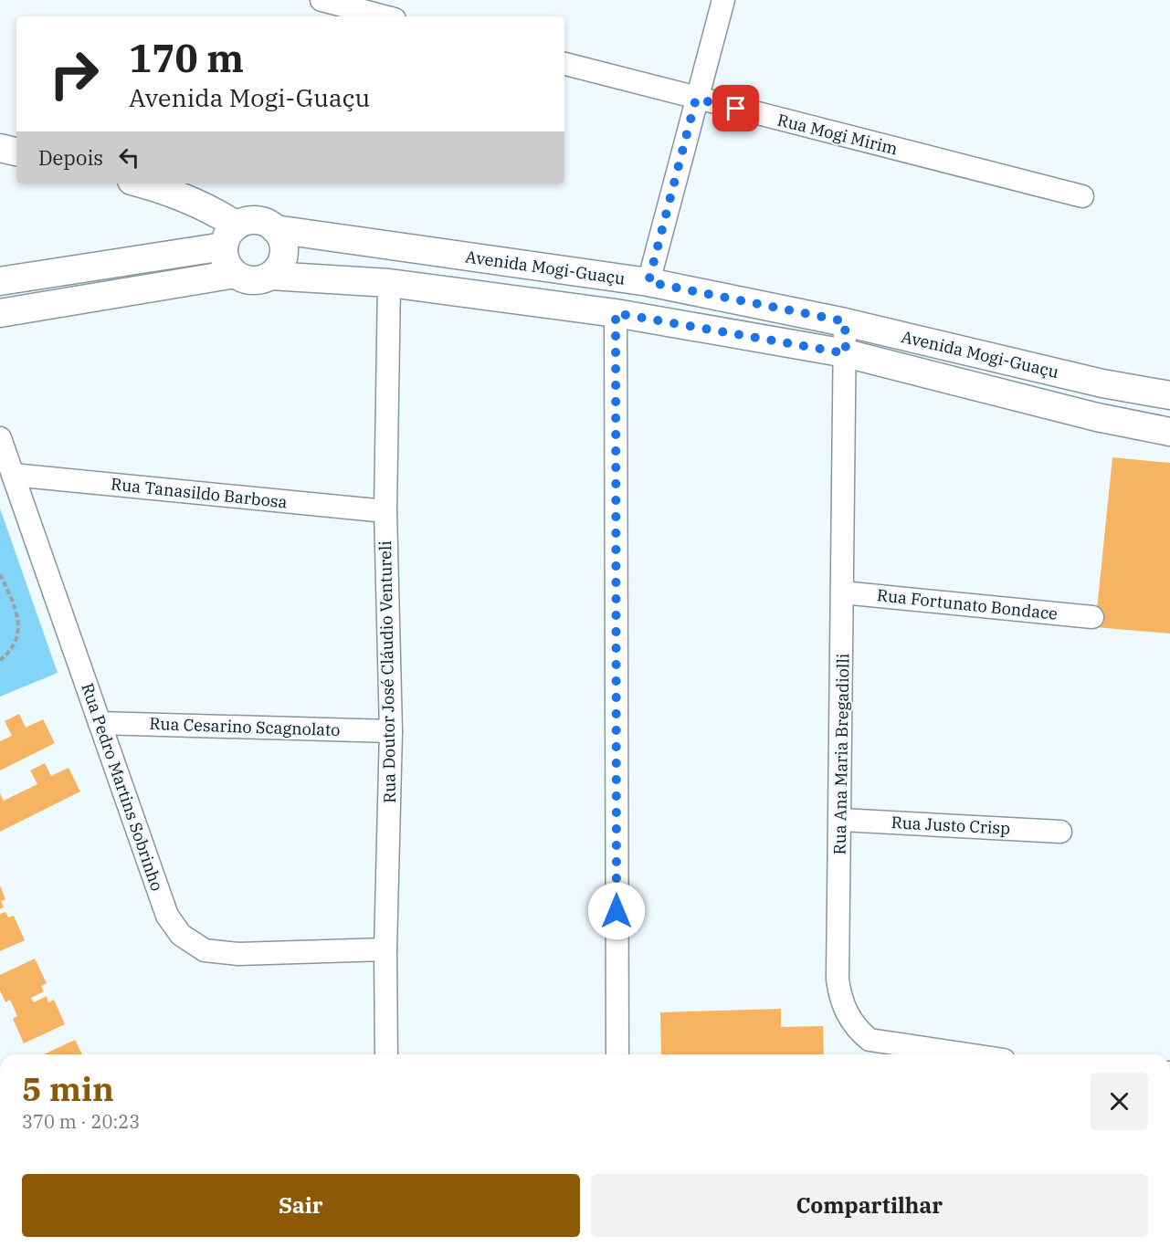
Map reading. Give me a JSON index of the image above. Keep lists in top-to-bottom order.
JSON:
{
  "streets": {
    "street": [
      "Rua Mogi Mirim",
      "Avenida Mogi-Guaçu",
      "Rua Tanasildo Barbosa",
      "Rua Fortunato Bondace",
      "Rua Doutor José Cláudio Ventureli",
      "Rua Cesarino Scagnolato",
      "Rua Ana Maria Bregadiolli",
      "Rua Pedro Martins Sobrinho",
      "Rua Justo Crisp"
    ]
  },
  "crossings": [
    ["Avenida Mogi-Guaçu", "Rua Doutor José Cláudio Ventureli"],
    ["Avenida Mogi-Guaçu", "Rua Ana Maria Bregadiolli"],
    ["Rua Tanasildo Barbosa", "Rua Doutor José Cláudio Ventureli"],
    ["Rua Tanasildo Barbosa", "Rua Pedro Martins Sobrinho"],
    ["Rua Fortunato Bondace", "Rua Ana Maria Bregadiolli"],
    ["Rua Doutor José Cláudio Ventureli", "Rua Cesarino Scagnolato"],
    ["Rua Doutor José Cláudio Ventureli", "Rua Pedro Martins Sobrinho"],
    ["Rua Cesarino Scagnolato", "Rua Pedro Martins Sobrinho"],
    ["Rua Ana Maria Bregadiolli", "Rua Justo Crisp"]
  ],
  "page": {
    "turn": ["170 m", "Avenida Mogi-Guaçu"],
    "then": "Depois",
    "heading": ["5 min", "370 m · 20:23"],
    "buttons": ["Sair", "Compartilhar"]
  }
}
